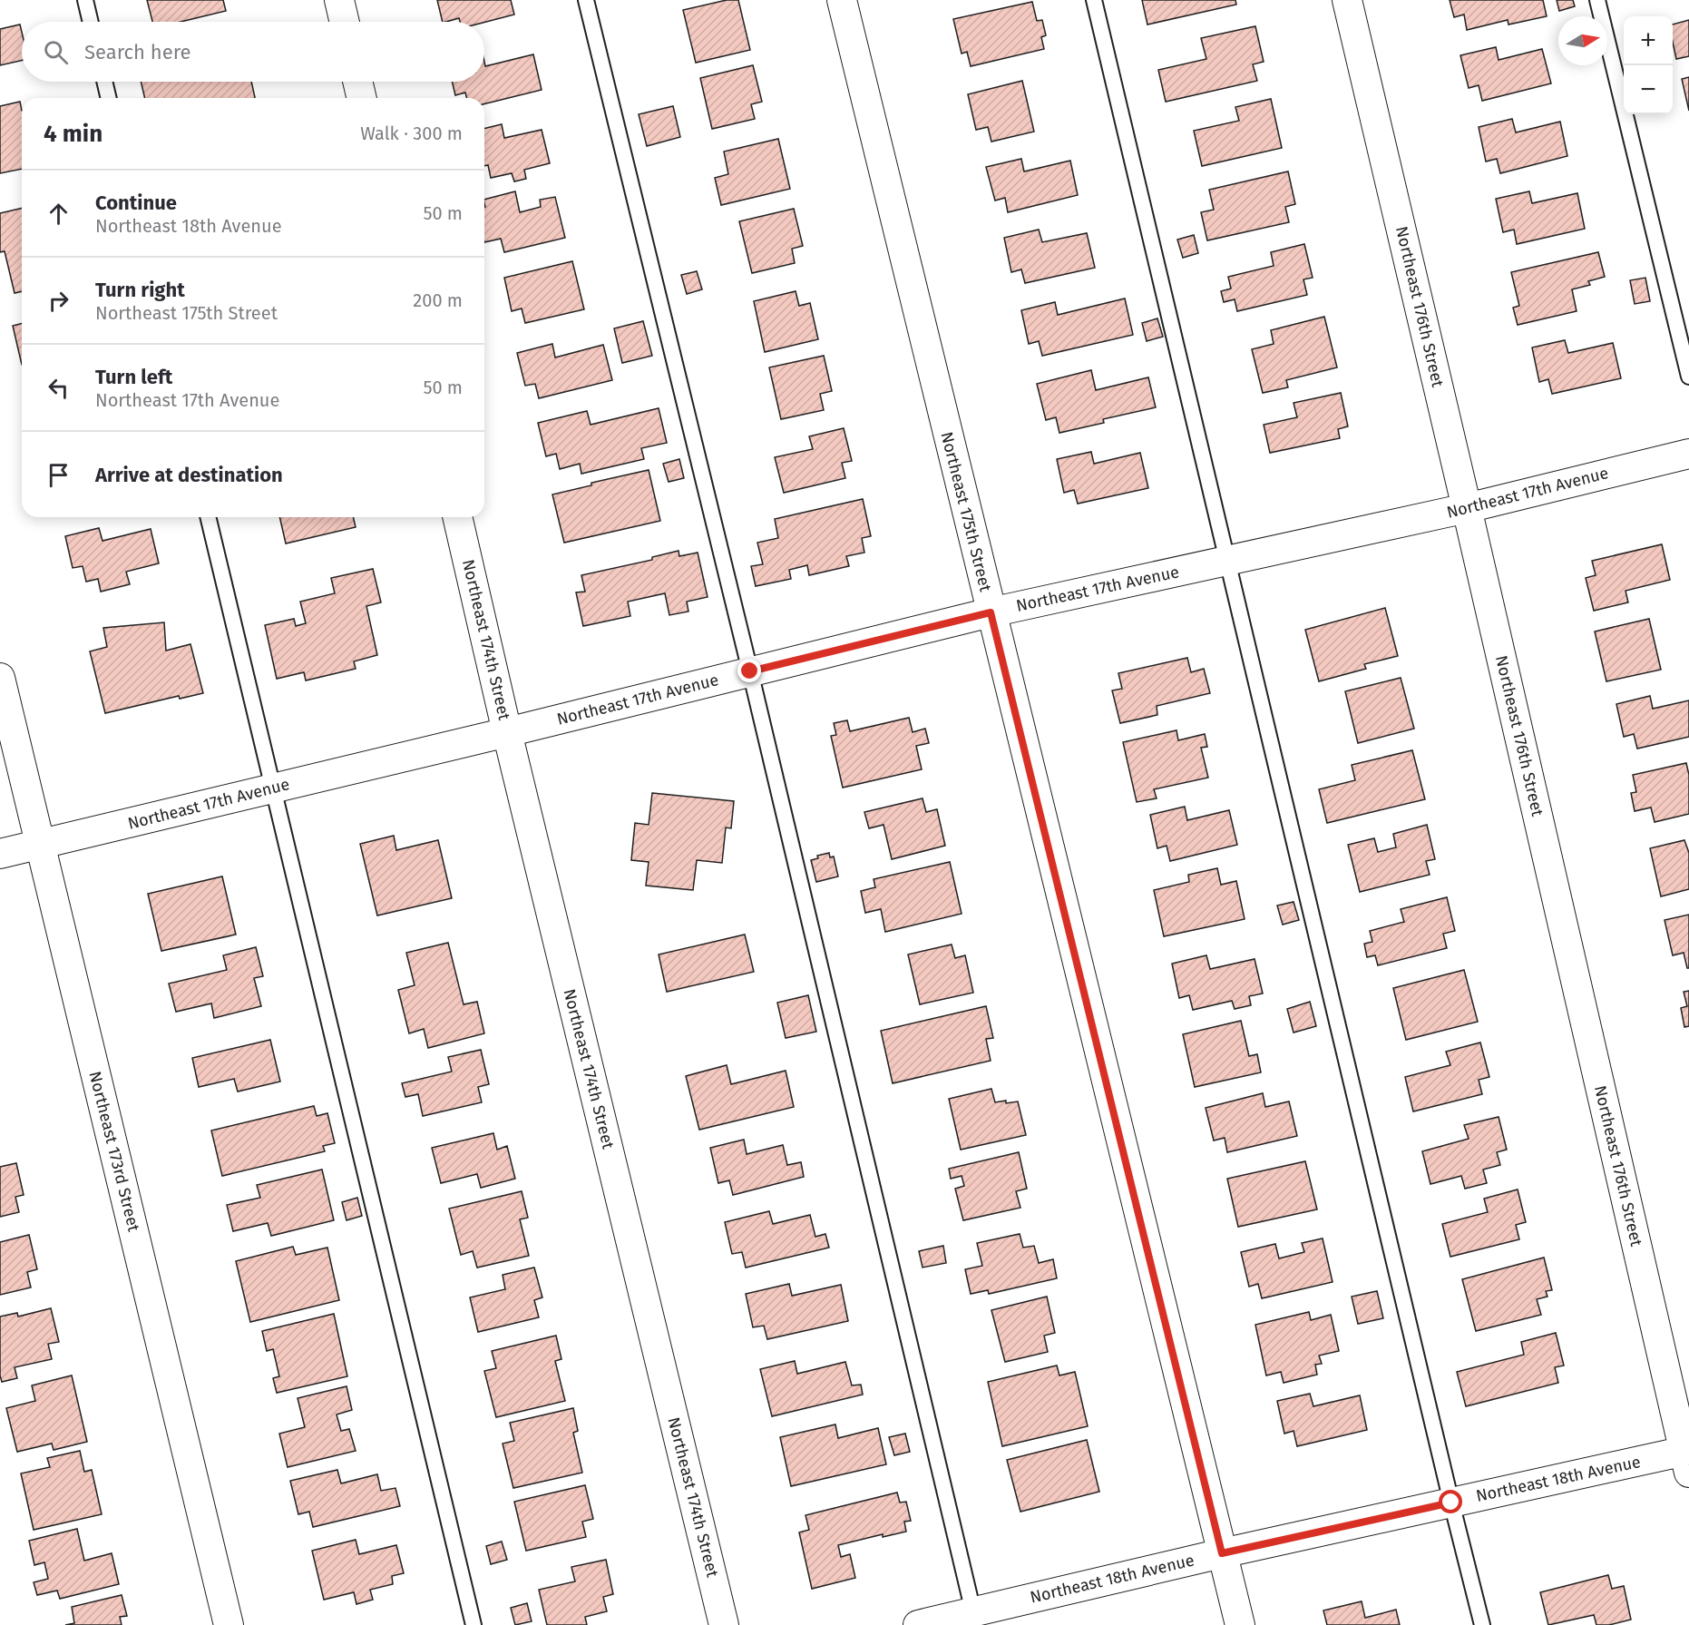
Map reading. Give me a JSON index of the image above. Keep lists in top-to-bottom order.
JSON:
{
  "streets": {
    "street": [
      "Northeast 176th Street",
      "Northeast 17th Avenue",
      "Northeast 175th Street",
      "Northeast 174th Street",
      "Northeast 173rd Street",
      "Northeast 18th Avenue"
    ]
  },
  "crossings": [
    ["Northeast 176th Street", "Northeast 17th Avenue"],
    ["Northeast 176th Street", "Northeast 18th Avenue"],
    ["Northeast 17th Avenue", "Northeast 175th Street"],
    ["Northeast 17th Avenue", "Northeast 174th Street"],
    ["Northeast 17th Avenue", "Northeast 173rd Street"],
    ["Northeast 175th Street", "Northeast 18th Avenue"]
  ],
  "north": "right",
  "page": {
    "map_buttons": ["+", "−"],
    "search": "Search here",
    "heading": ["4 min", "Walk · 300 m"],
    "list": [
      ["Continue", "Northeast 18th Avenue", "50 m"],
      ["Turn right", "Northeast 175th Street", "200 m"],
      ["Turn left", "Northeast 17th Avenue", "50 m"],
      "Arrive at destination"
    ]
  }
}
